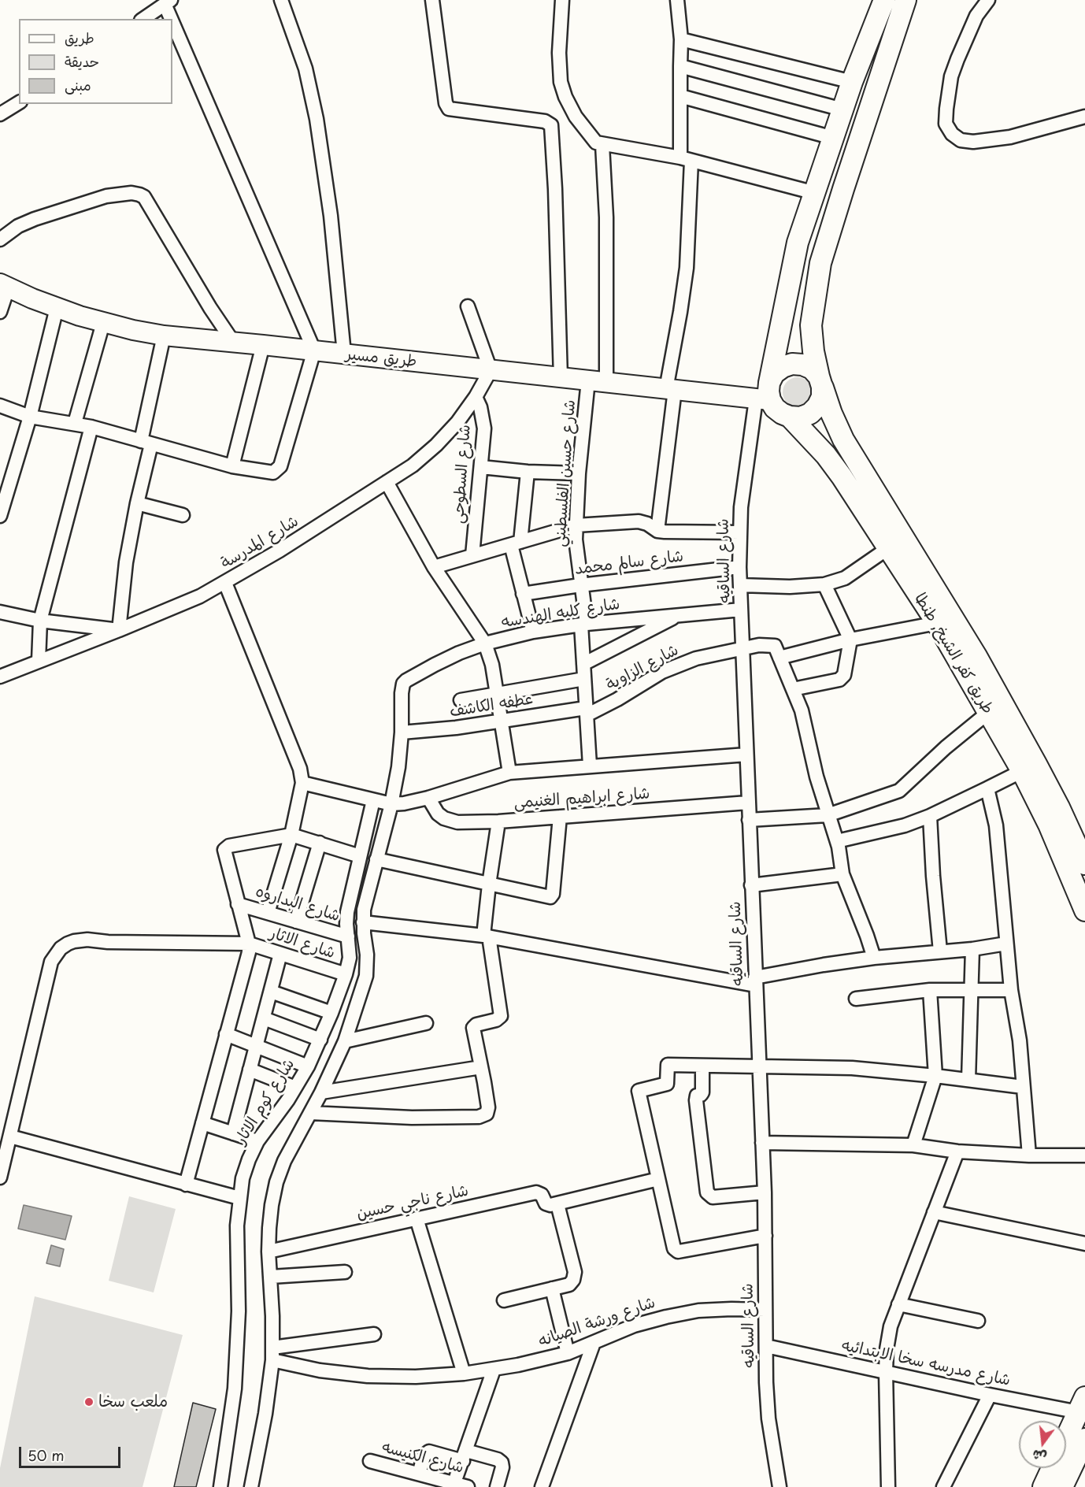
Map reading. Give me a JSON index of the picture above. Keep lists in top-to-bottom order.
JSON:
{
  "streets": {
    "main road": ["طريق كفر الشيخ, طنطا"],
    "street": [
      "طريق مسير",
      "شارع حسين الفلسطيني",
      "شارع السطوحى",
      "شارع المدرسة",
      "شارع الساقيه",
      "شارع سالم محمد",
      "شارع كليه الهندسه",
      "شارع الزاوية",
      "عطفه الكاشف",
      "شارع ابراهيم الغنيمى",
      "شارع البداروه",
      "شارع الاثار",
      "شارع كوم الاثار",
      "شارع ناجي حسين",
      "شارع ورشة الصيانه",
      "شارع مدرسه سخا الابتدائيه",
      "شارع الكنيسه"
    ]
  },
  "crossings": [
    ["طريق مسير", "شارع حسين الفلسطيني"],
    ["طريق مسير", "شارع المدرسة"],
    ["طريق مسير", "شارع الساقيه"],
    ["طريق مسير", "طريق كفر الشيخ, طنطا"],
    ["شارع حسين الفلسطيني", "شارع سالم محمد"],
    ["شارع حسين الفلسطيني", "شارع كليه الهندسه"],
    ["شارع حسين الفلسطيني", "شارع الزاوية"],
    ["شارع حسين الفلسطيني", "عطفه الكاشف"],
    ["شارع السطوحى", "شارع المدرسة"],
    ["شارع الساقيه", "شارع سالم محمد"],
    ["شارع الساقيه", "شارع كليه الهندسه"],
    ["شارع الساقيه", "طريق كفر الشيخ, طنطا"],
    ["شارع الساقيه", "شارع الزاوية"],
    ["شارع الساقيه", "شارع ابراهيم الغنيمى"],
    ["شارع الساقيه", "شارع ورشة الصيانه"],
    ["شارع الساقيه", "شارع مدرسه سخا الابتدائيه"],
    ["شارع كليه الهندسه", "عطفه الكاشف"],
    ["شارع الزاوية", "عطفه الكاشف"],
    ["شارع البداروه", "شارع كوم الاثار"],
    ["شارع الاثار", "شارع كوم الاثار"]
  ],
  "places": ["ملعب سخا"],
  "legend": ["طريق", "حديقة", "مبنى"],
  "scale_bar": "50 m",
  "north": "bottom"
}
